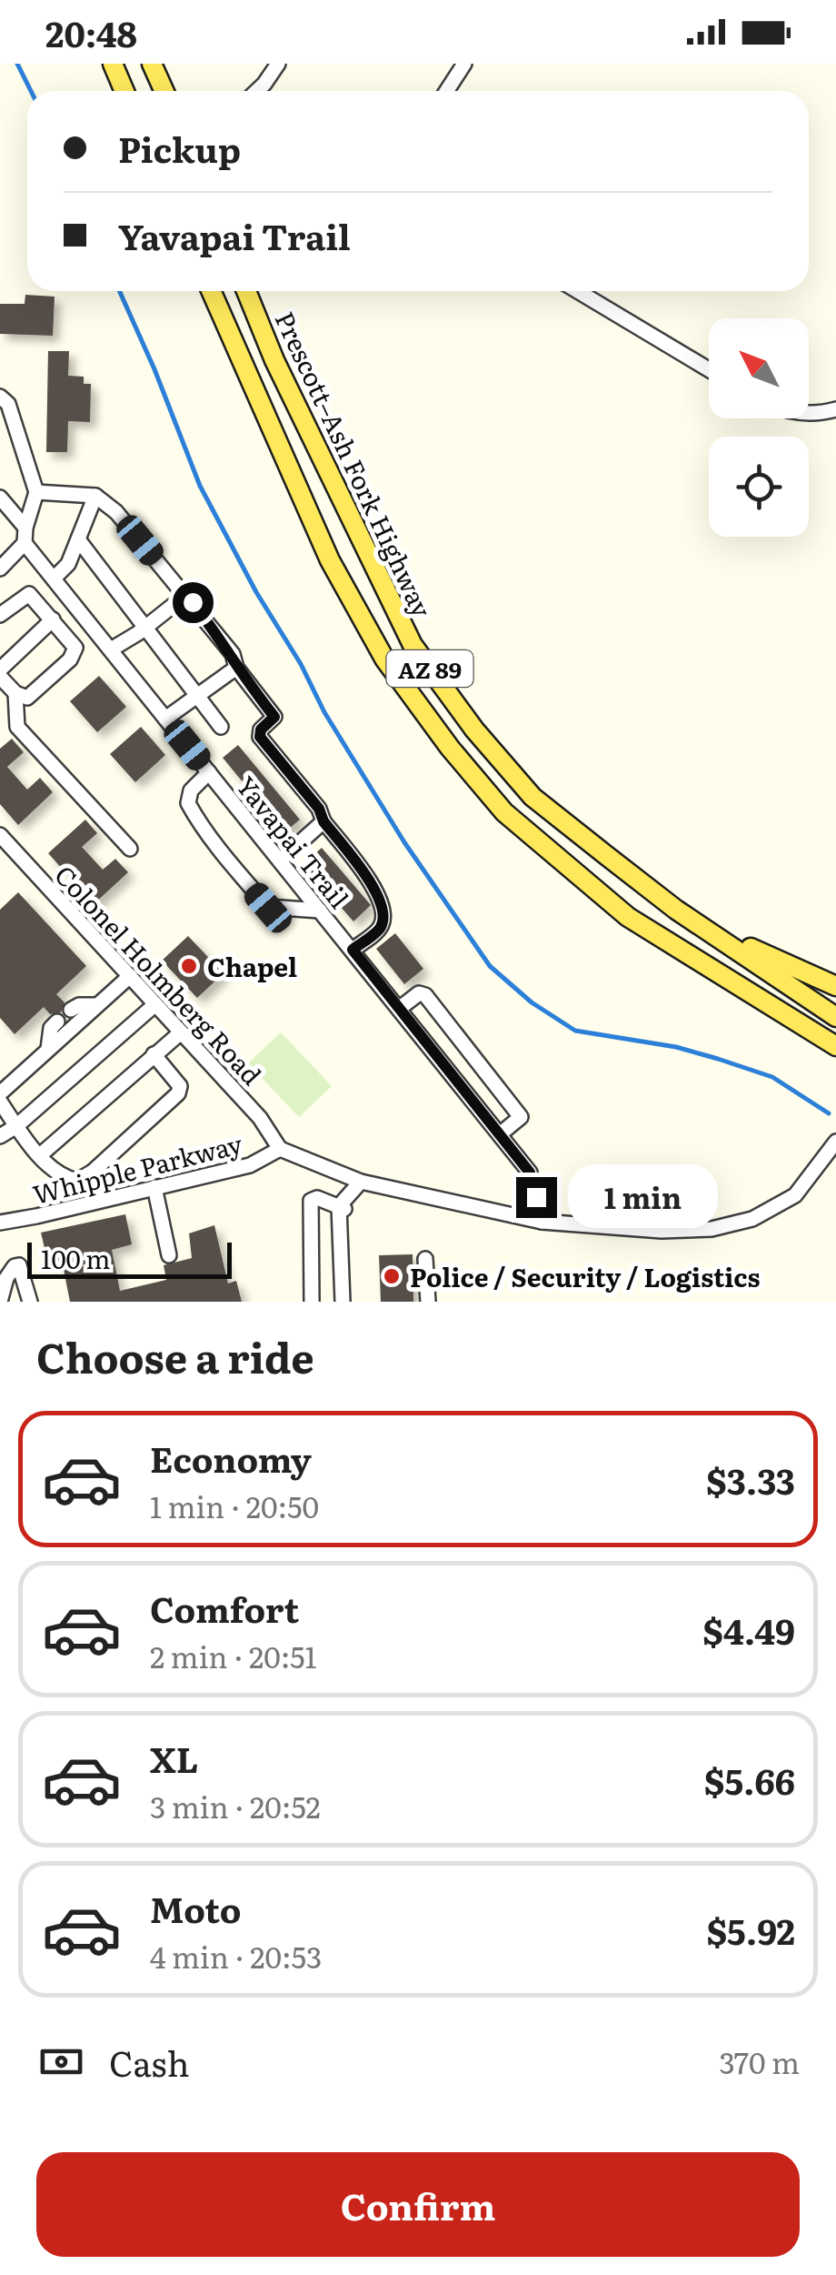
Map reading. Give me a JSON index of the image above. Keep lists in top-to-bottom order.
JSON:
{
  "streets": {
    "main road": ["Prescott–Ash Fork Highway", "AZ 89"],
    "lane": ["Yavapai Trail", "Colonel Holmberg Road", "Whipple Parkway"]
  },
  "crossings": [
    ["Yavapai Trail", "Whipple Parkway"],
    ["Colonel Holmberg Road", "Whipple Parkway"]
  ],
  "places": ["Chapel", "Police / Security / Logistics"],
  "scale_bar": "100 m",
  "north": "top left",
  "page": {
    "status": "20:48",
    "banner": ["Pickup", "Yavapai Trail"],
    "bubble": "1 min",
    "scale": "100 m",
    "heading": "Choose a ride",
    "list": [
      {
        "name": "Economy",
        "note": "1 min · 20:50",
        "value": "$3.33"
      },
      {
        "name": "Comfort",
        "note": "2 min · 20:51",
        "value": "$4.49"
      },
      {
        "name": "XL",
        "note": "3 min · 20:52",
        "value": "$5.66"
      },
      {
        "name": "Moto",
        "note": "4 min · 20:53",
        "value": "$5.92"
      }
    ],
    "pay": ["Cash", "370 m"],
    "buttons": "Confirm"
  }
}
